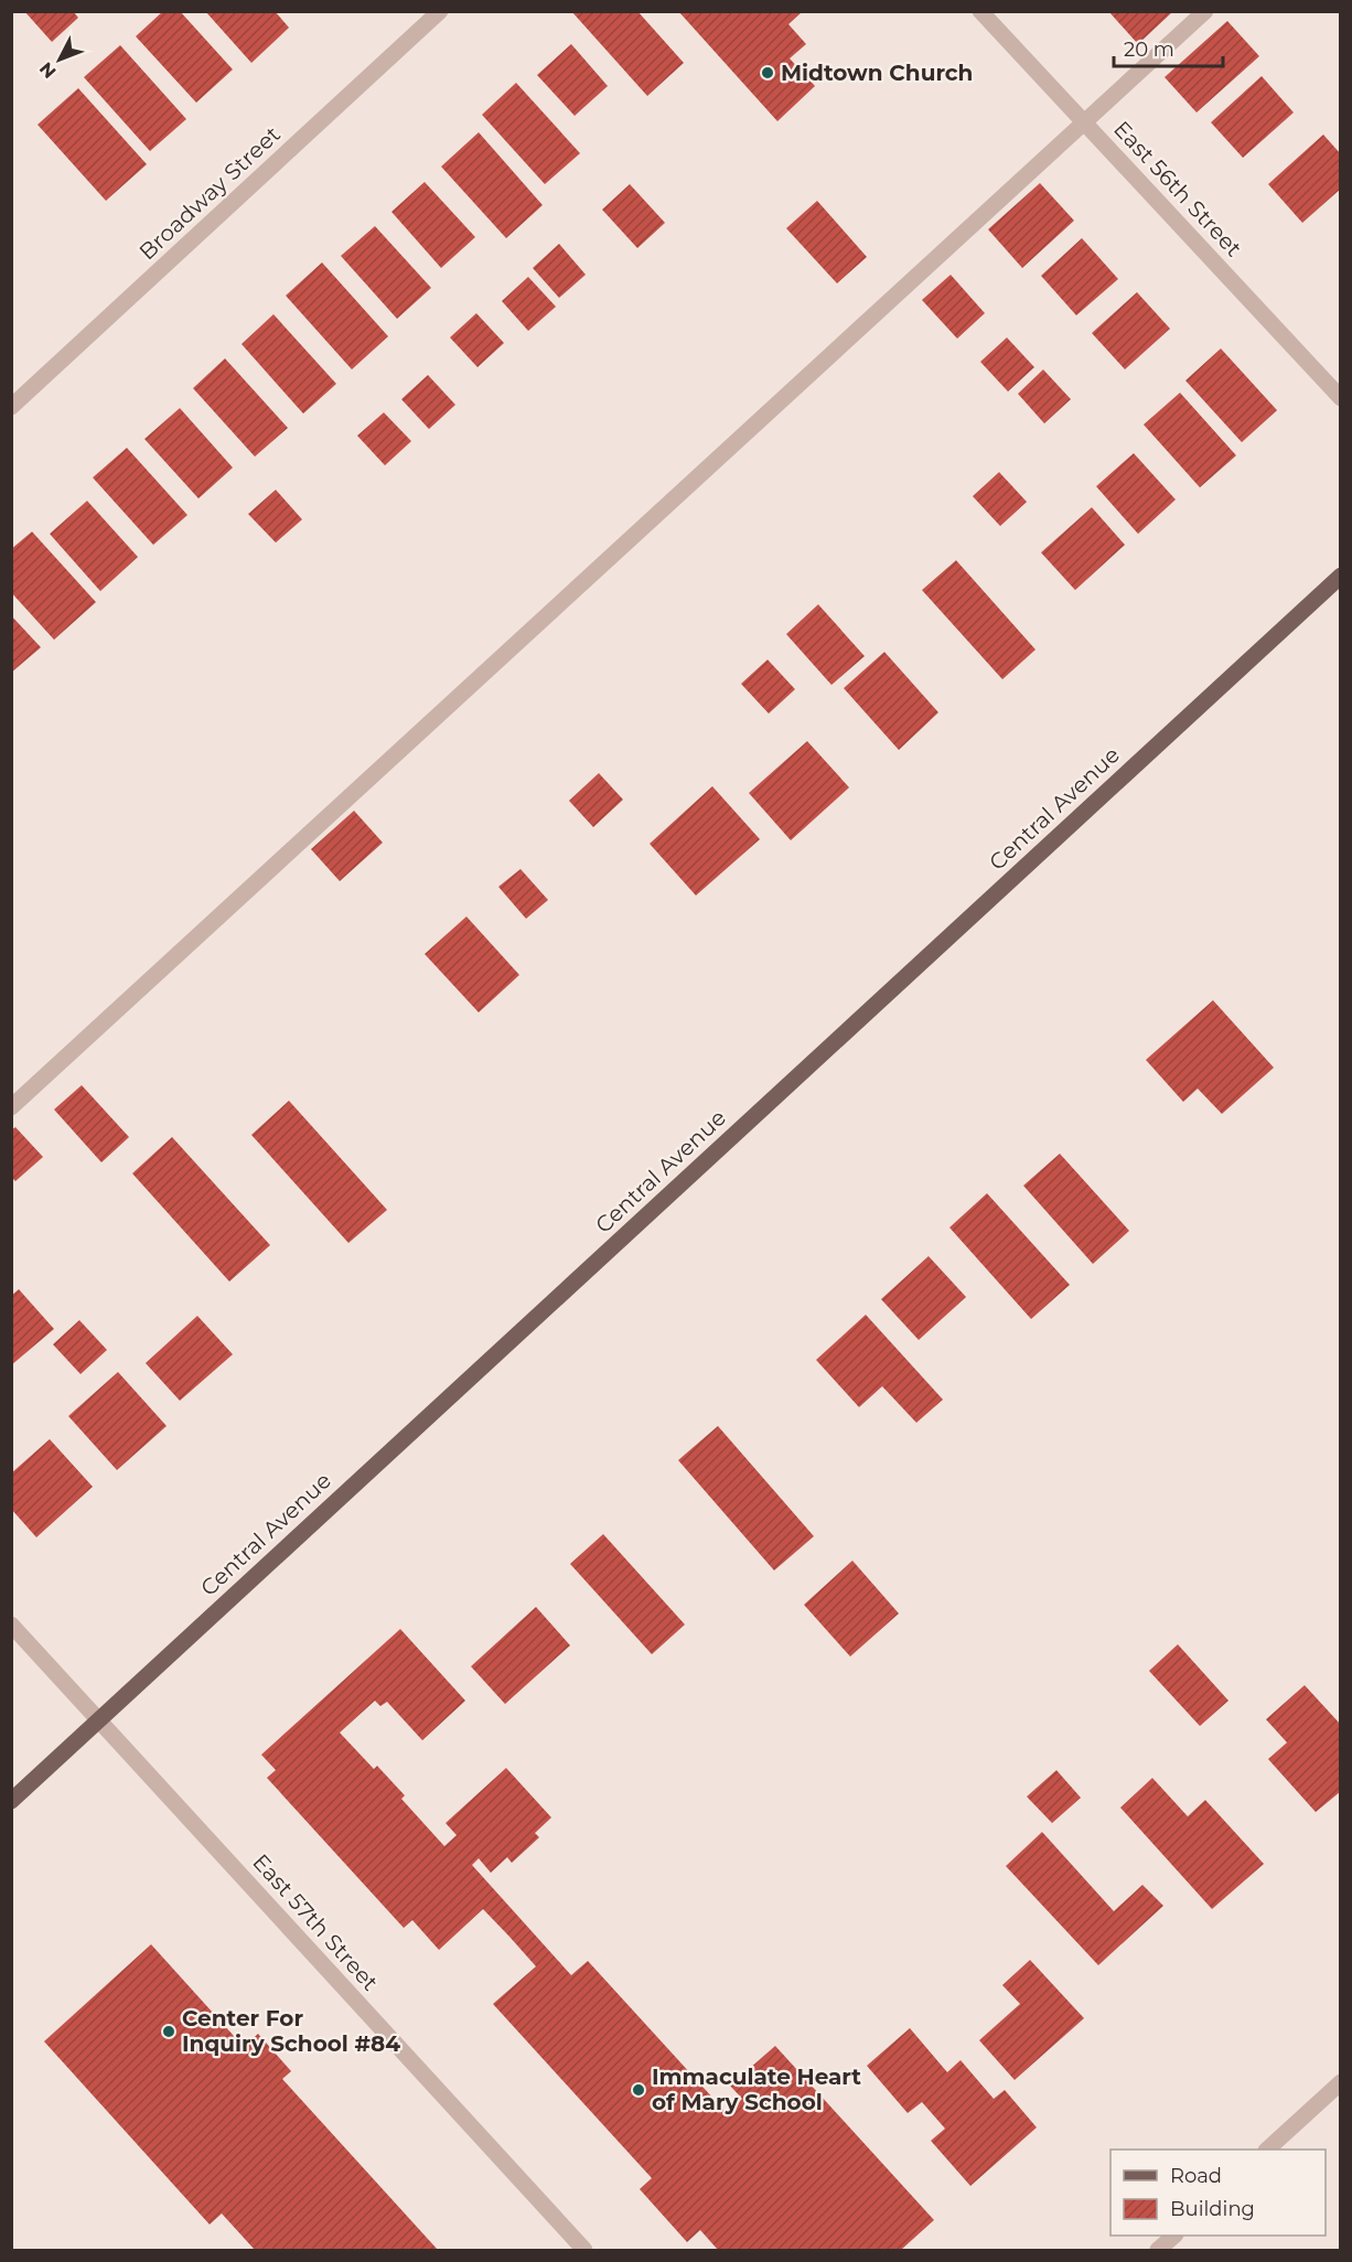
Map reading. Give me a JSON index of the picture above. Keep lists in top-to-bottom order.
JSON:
{
  "streets": {
    "main road": ["Central Avenue"],
    "street": ["East 56th Street", "Broadway Street", "East 57th Street"]
  },
  "crossings": [
    ["Central Avenue", "East 57th Street"]
  ],
  "places": ["Midtown Church", "Center For Inquiry School #84", "Immaculate Heart of Mary School"],
  "legend": ["Road", "Building"],
  "scale_bar": "20 m",
  "north": "bottom left"
}
